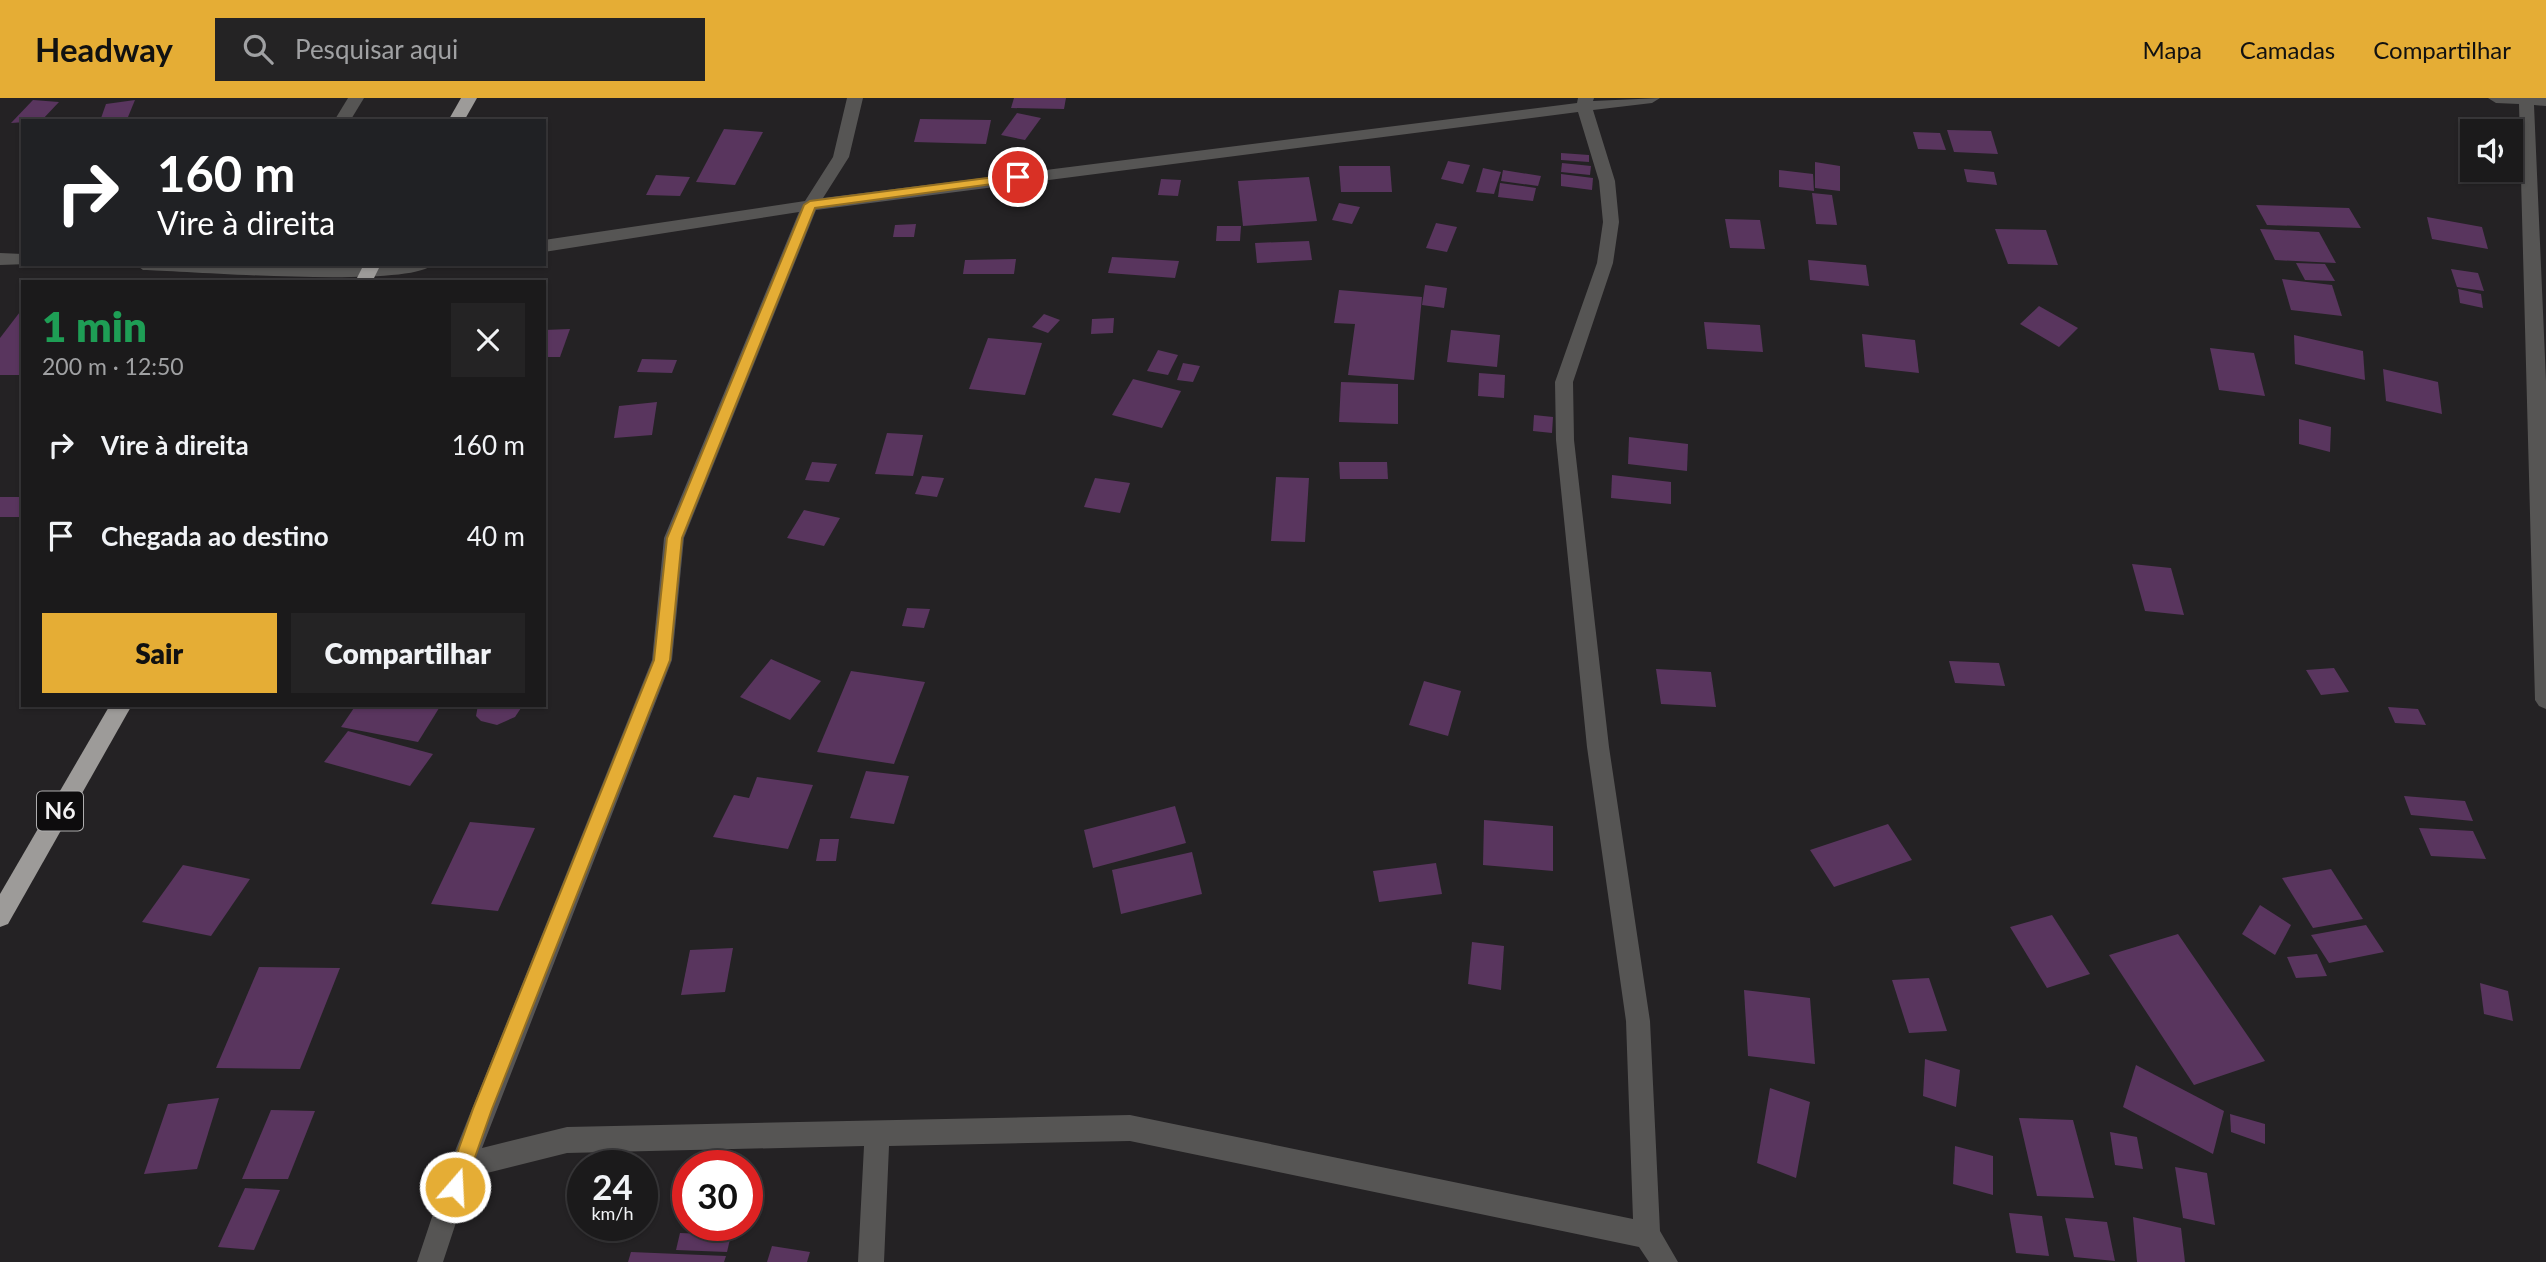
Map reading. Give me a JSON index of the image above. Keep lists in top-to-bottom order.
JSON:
{
  "streets": {
    "highway": ["N6"]
  },
  "page": {
    "header": "Headway",
    "search": "Pesquisar aqui",
    "nav": ["Mapa", "Camadas", "Compartilhar"],
    "turn": ["160 m", "Vire à direita"],
    "heading": ["1 min", "200 m · 12:50"],
    "list": [
      {
        "name": "Vire à direita",
        "value": "160 m"
      },
      {
        "name": "Chegada ao destino",
        "value": "40 m"
      }
    ],
    "buttons": ["Sair", "Compartilhar"],
    "speed": "24 km/h",
    "limit": "30"
  }
}
